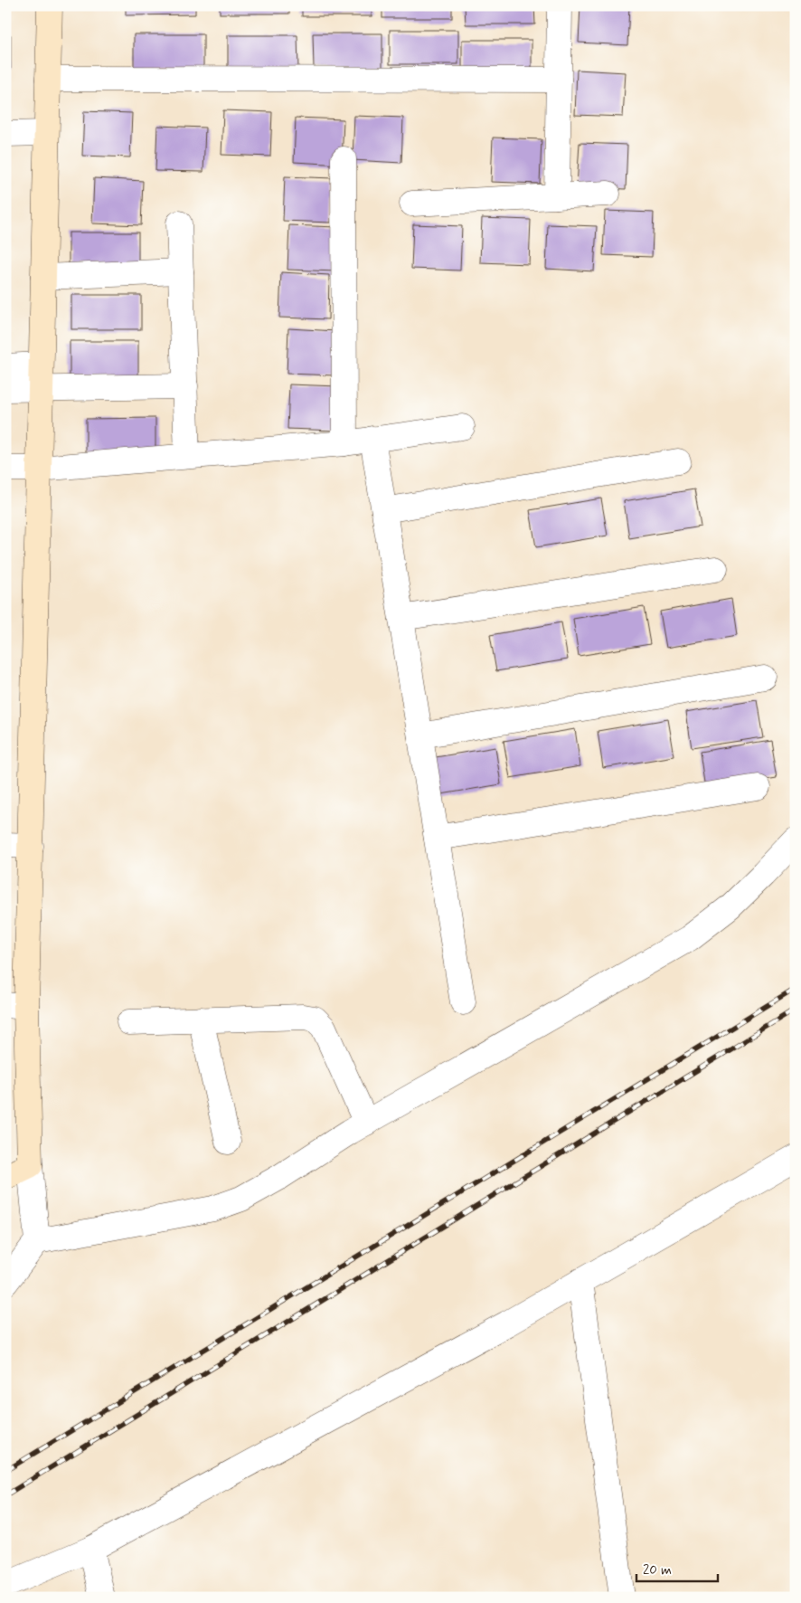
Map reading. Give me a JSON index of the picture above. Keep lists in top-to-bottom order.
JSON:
{
  "scale_bar": "20 m"
}
